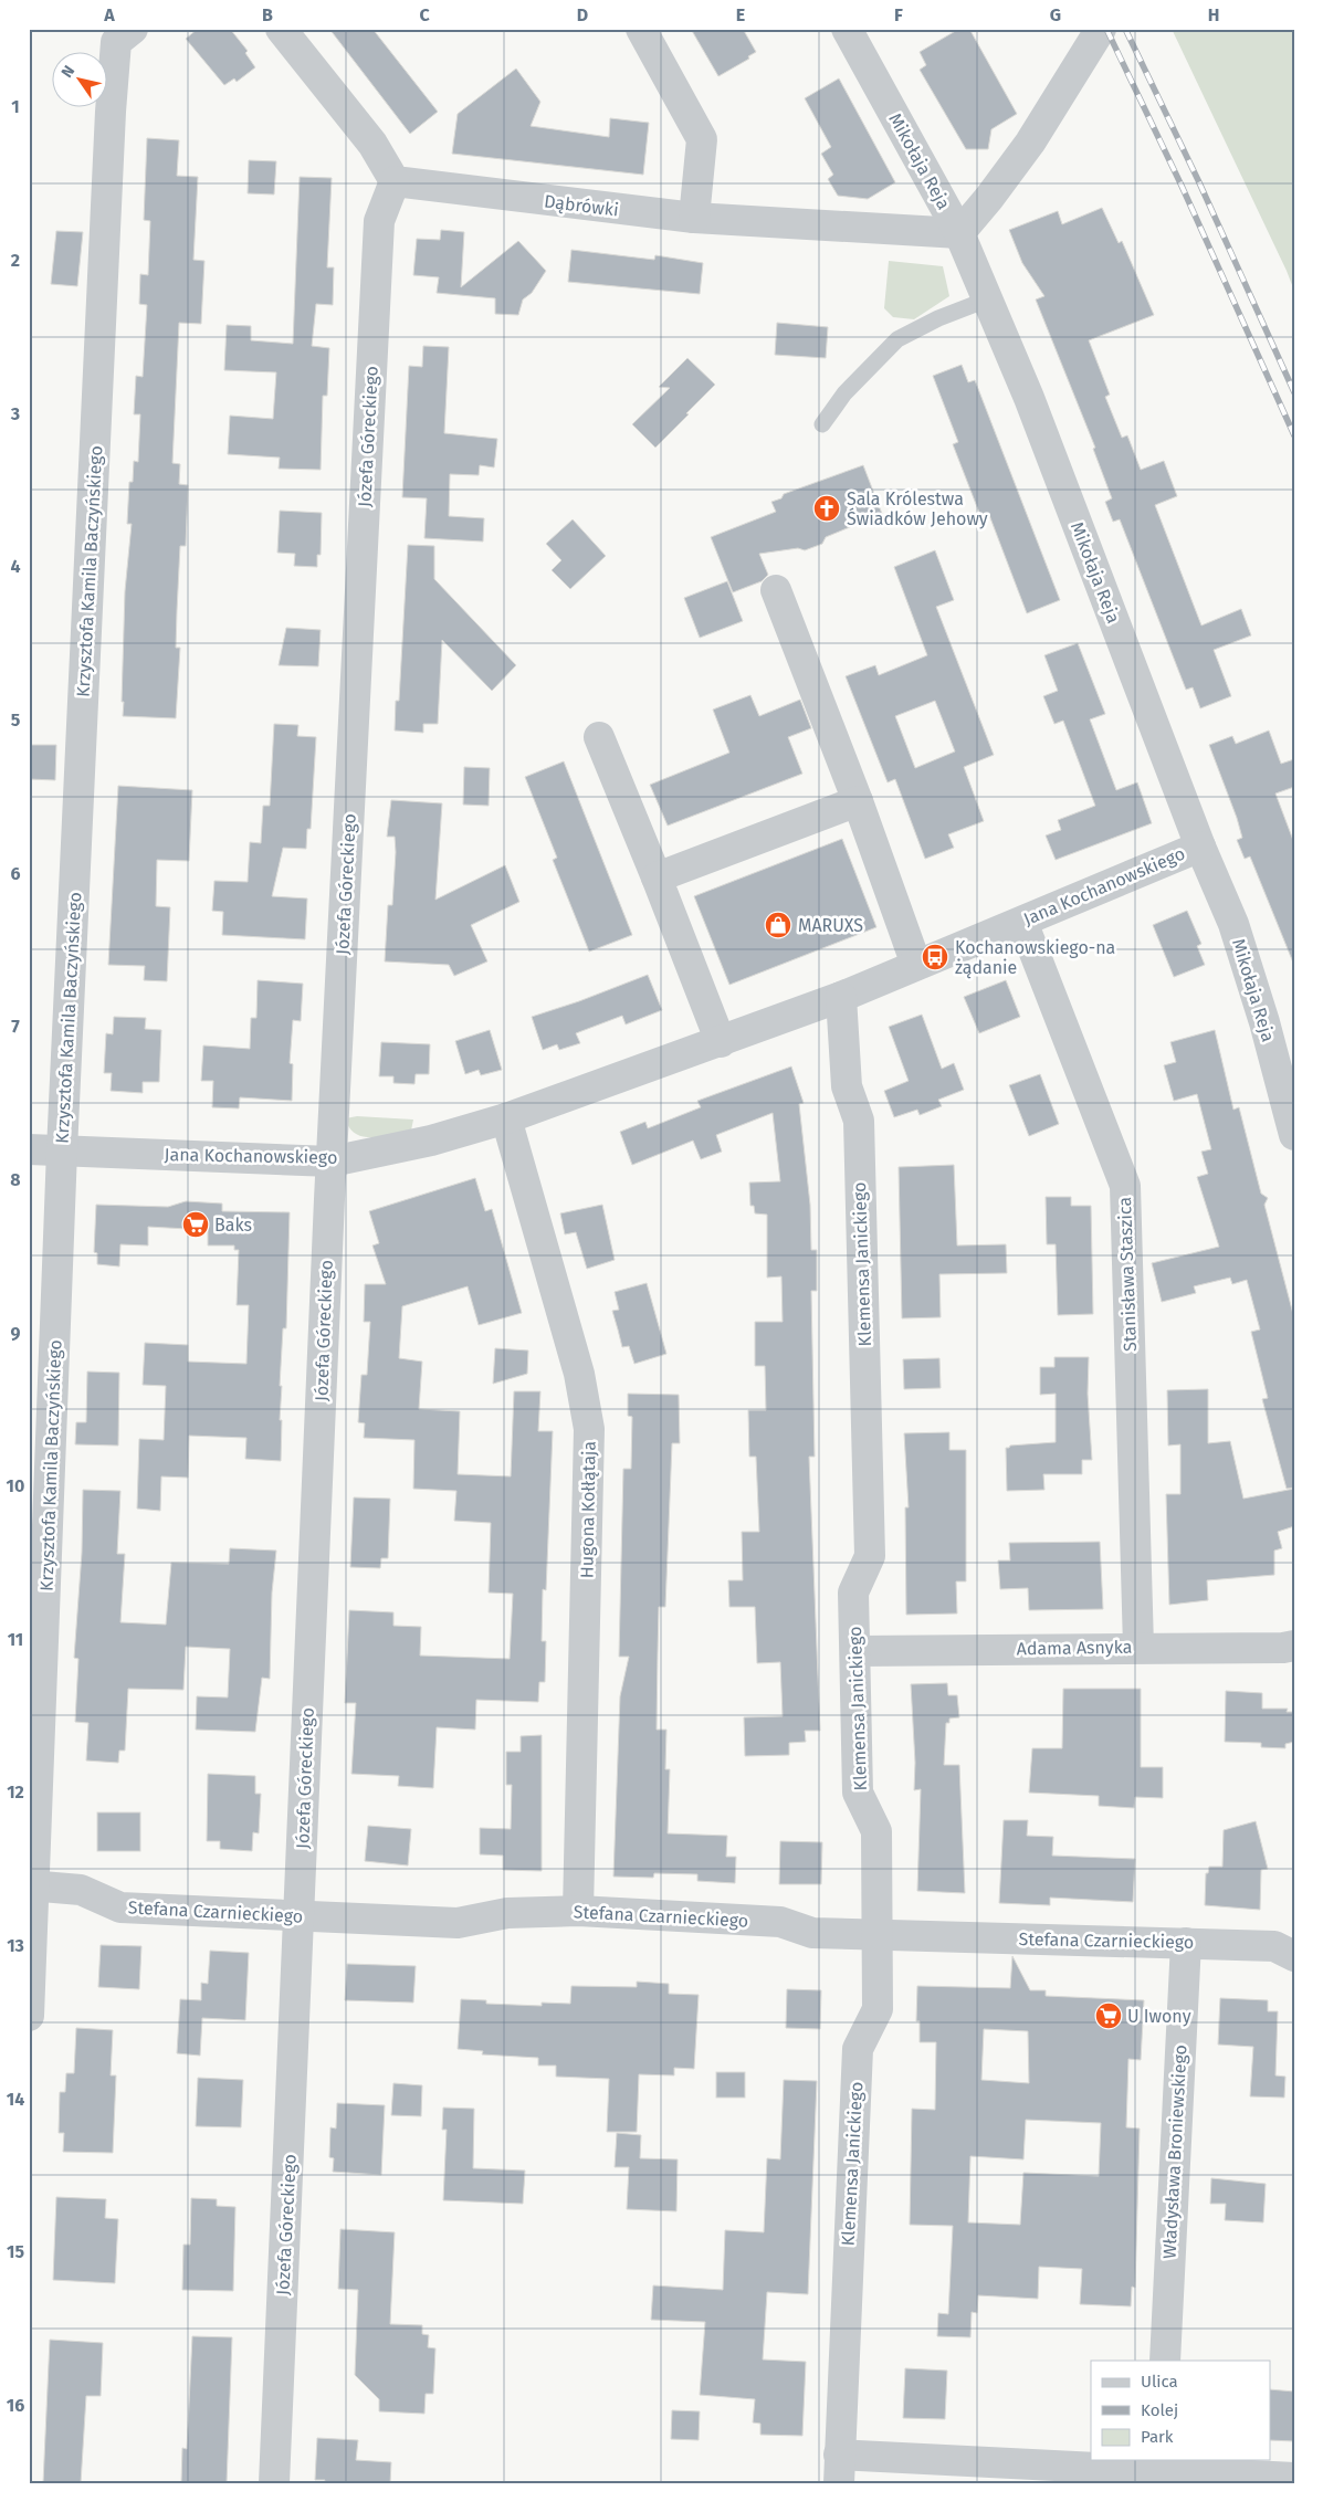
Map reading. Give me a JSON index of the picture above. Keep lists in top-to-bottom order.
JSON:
{
  "streets": {
    "street": [
      "Mikołaja Reja",
      "Dąbrówki",
      "Józefa Góreckiego",
      "Krzysztofa Kamila Baczyńskiego",
      "Jana Kochanowskiego",
      "Klemensa Janickiego",
      "Stanisława Staszica",
      "Hugona Kołłątaja",
      "Adama Asnyka",
      "Stefana Czarnieckiego",
      "Władysława Broniewskiego"
    ]
  },
  "crossings": [
    ["Mikołaja Reja", "Dąbrówki"],
    ["Mikołaja Reja", "Jana Kochanowskiego"],
    ["Dąbrówki", "Józefa Góreckiego"],
    ["Józefa Góreckiego", "Jana Kochanowskiego"],
    ["Józefa Góreckiego", "Stefana Czarnieckiego"],
    ["Krzysztofa Kamila Baczyńskiego", "Jana Kochanowskiego"],
    ["Krzysztofa Kamila Baczyńskiego", "Stefana Czarnieckiego"],
    ["Jana Kochanowskiego", "Klemensa Janickiego"],
    ["Jana Kochanowskiego", "Stanisława Staszica"],
    ["Jana Kochanowskiego", "Hugona Kołłątaja"],
    ["Klemensa Janickiego", "Adama Asnyka"],
    ["Klemensa Janickiego", "Stefana Czarnieckiego"],
    ["Stanisława Staszica", "Adama Asnyka"],
    ["Hugona Kołłątaja", "Stefana Czarnieckiego"],
    ["Stefana Czarnieckiego", "Władysława Broniewskiego"]
  ],
  "places": {
    "church": ["Sala Królestwa Świadków Jehowy"],
    "shop": ["MARUXS"],
    "bus stop": ["Kochanowskiego-na żądanie"],
    "supermarket": ["Baks", "U Iwony"]
  },
  "legend": ["Ulica", "Kolej", "Park"],
  "north": "top left",
  "grid": {
    "columns": [
      "A",
      "B",
      "C",
      "D",
      "E",
      "F",
      "G",
      "H"
    ],
    "rows": [
      "1",
      "2",
      "3",
      "4",
      "5",
      "6",
      "7",
      "8",
      "9",
      "10",
      "11",
      "12",
      "13",
      "14",
      "15",
      "16"
    ]
  }
}
